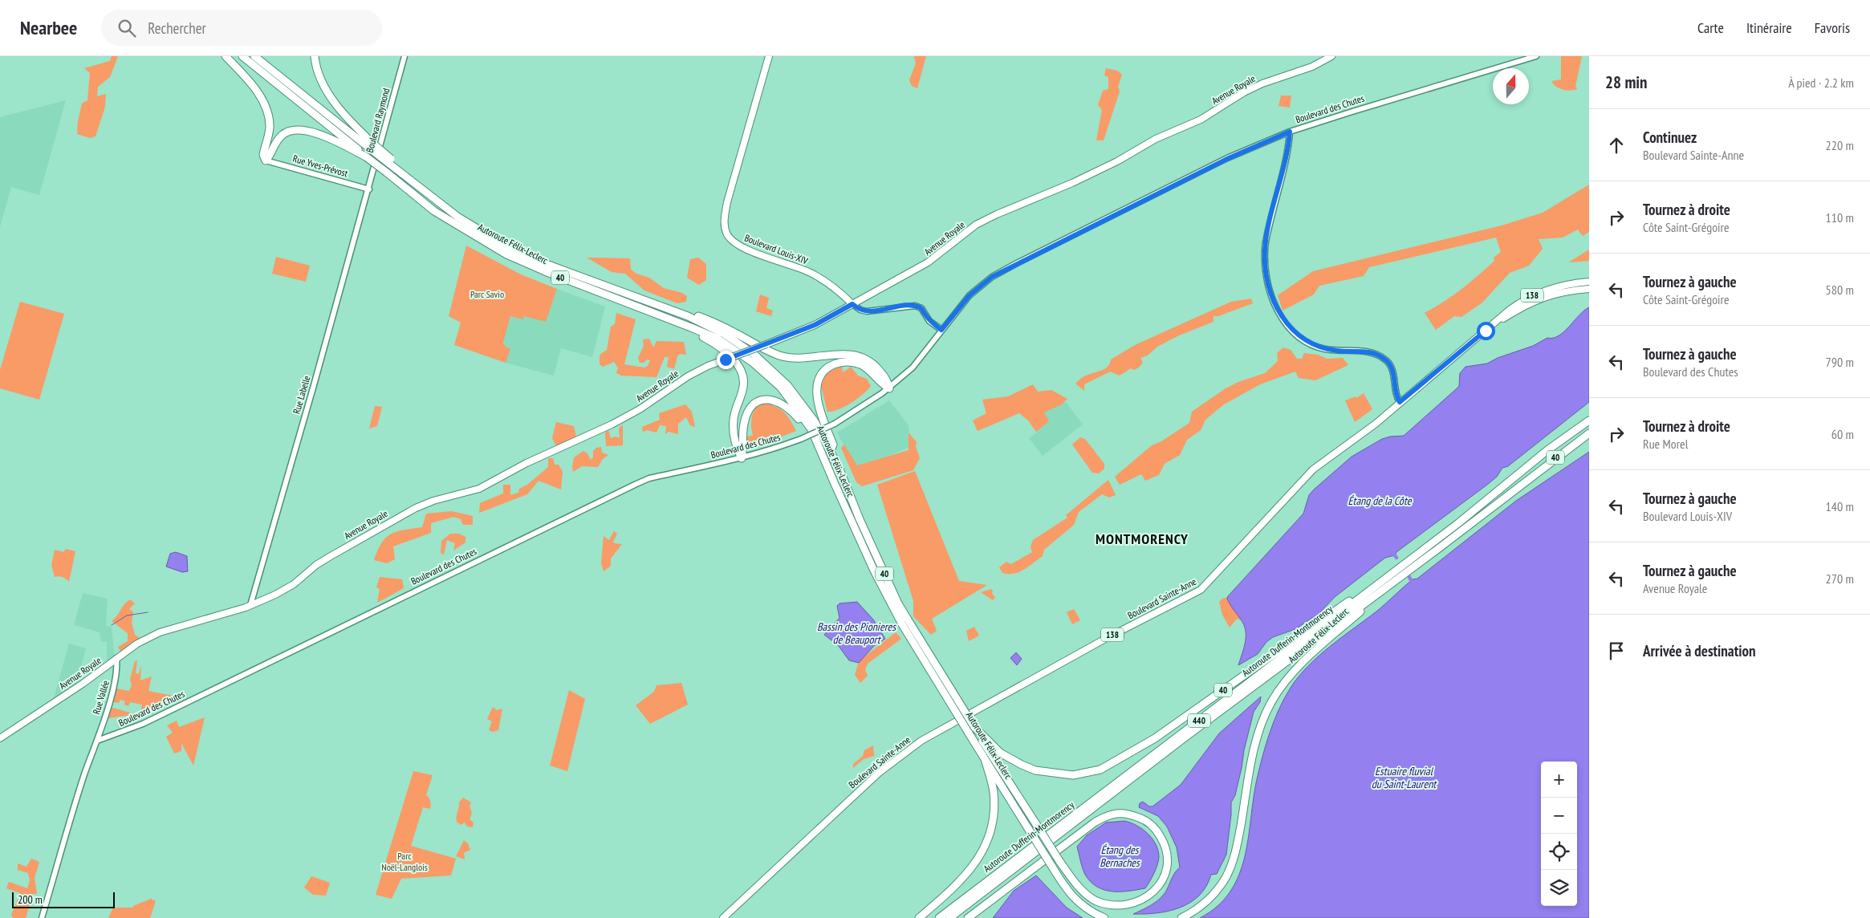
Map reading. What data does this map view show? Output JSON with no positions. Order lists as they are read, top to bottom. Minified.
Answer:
{"streets":{"highway":["Autoroute Félix-Leclerc","40","Autoroute Dufferin-Montmorency","440"],"main road":["Avenue Royale","Boulevard Louis-XIV","138","Boulevard Sainte-Anne"],"street":["Boulevard des Chutes","Boulevard Raymond","Rue Yves-Prévost","Rue Labelle","Rue Vallée"]},"crossings":[["Avenue Royale","Boulevard Louis-XIV"],["Avenue Royale","Rue Labelle"],["Avenue Royale","Rue Vallée"],["Boulevard des Chutes","Boulevard Louis-XIV"],["Boulevard des Chutes","Rue Vallée"],["Boulevard Raymond","Rue Yves-Prévost"],["Boulevard Raymond","Rue Labelle"],["Rue Yves-Prévost","Rue Labelle"],["Autoroute Félix-Leclerc","40"],["Autoroute Félix-Leclerc","Autoroute Dufferin-Montmorency"],["40","Autoroute Dufferin-Montmorency"]],"districts":["MONTMORENCY"],"water":["Étang de la Côte","Bassin des Pionieres de Beauport","Estuaire fluvial du Saint-Laurent","Étang des Bernaches"],"parks":["Parc Savio","Parc Noël-Langlois"],"scale_bar":"200 m","north":"top","page":{"header":"Nearbee","search":"Rechercher","nav":["Carte","Itinéraire","Favoris"],"heading":["28 min","À pied · 2.2 km"],"list":[["Continuez","Boulevard Sainte-Anne","220 m"],["Tournez à droite","Côte Saint-Grégoire","110 m"],["Tournez à gauche","Côte Saint-Grégoire","580 m"],["Tournez à gauche","Boulevard des Chutes","790 m"],["Tournez à droite","Rue Morel","60 m"],["Tournez à gauche","Boulevard Louis-XIV","140 m"],["Tournez à gauche","Avenue Royale","270 m"],"Arrivée à destination"],"map_buttons":["+","−"],"scale":"200 m"}}
